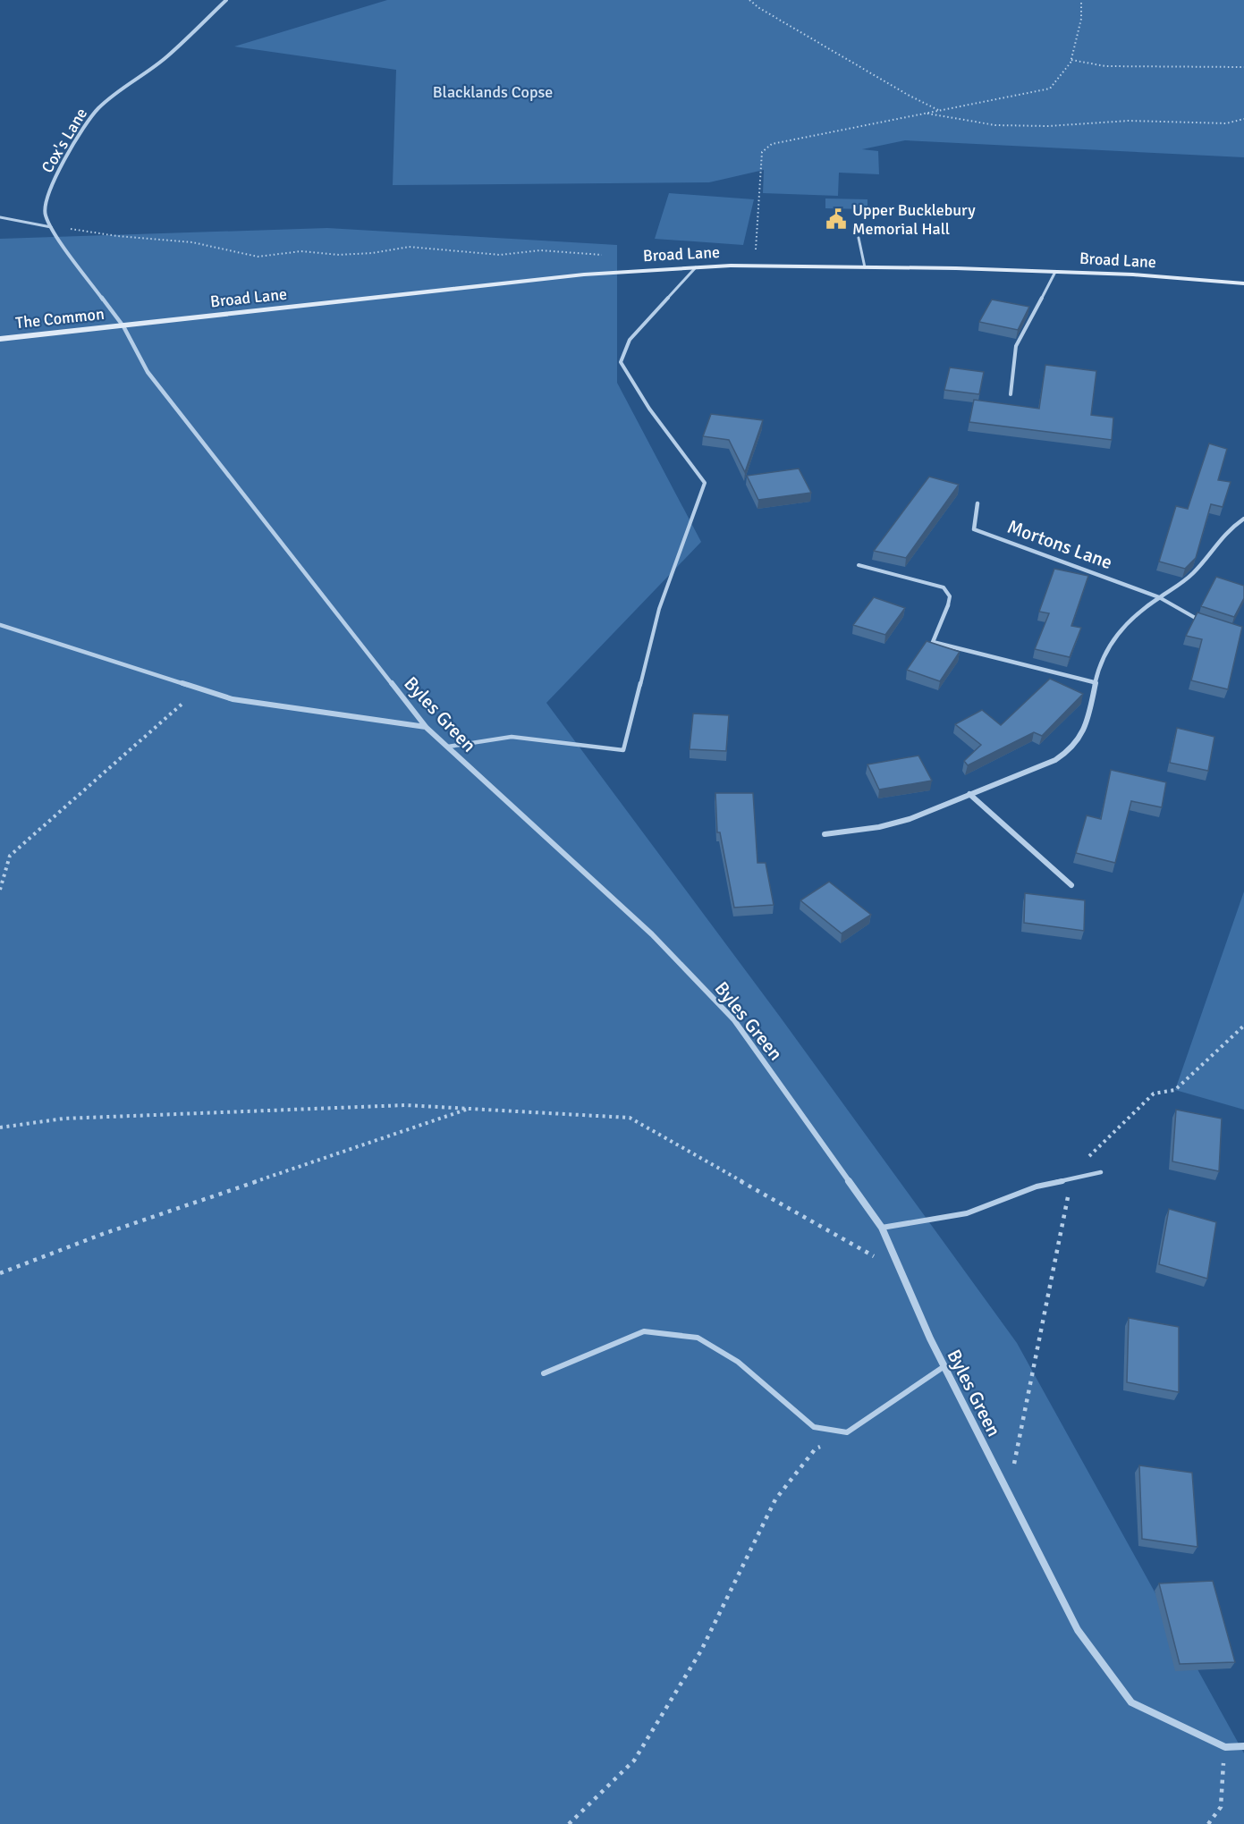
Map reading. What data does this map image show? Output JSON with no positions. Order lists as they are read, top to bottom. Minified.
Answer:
{"streets":{"street":["Cox's Lane","Broad Lane","The Common","Mortons Lane","Byles Green"]},"crossings":[["Cox's Lane","Broad Lane"],["Cox's Lane","The Common"],["Cox's Lane","Byles Green"],["Broad Lane","The Common"],["Broad Lane","Byles Green"],["The Common","Byles Green"]],"parks":["Blacklands Copse"],"places":{"public building":["Upper Bucklebury Memorial Hall"]}}
